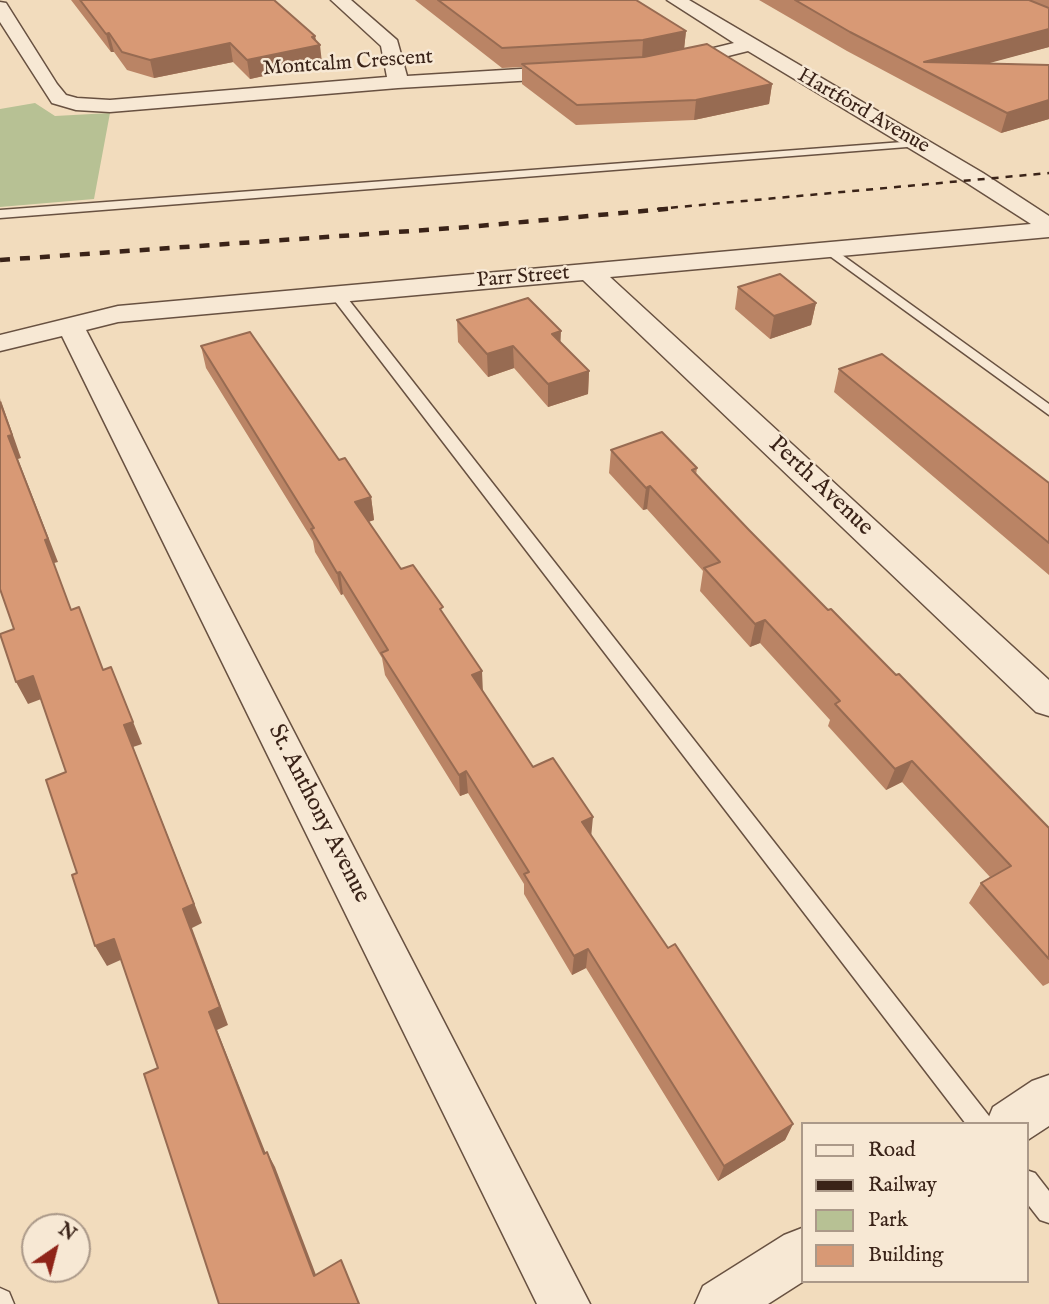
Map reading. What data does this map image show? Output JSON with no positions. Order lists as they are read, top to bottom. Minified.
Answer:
{"streets":{"street":["Montcalm Crescent","Hartford Avenue","Parr Street","Perth Avenue","St. Anthony Avenue"]},"crossings":[["Hartford Avenue","Parr Street"],["Parr Street","Perth Avenue"],["Parr Street","St. Anthony Avenue"]],"legend":["Road","Railway","Park","Building"],"north":"top right"}
